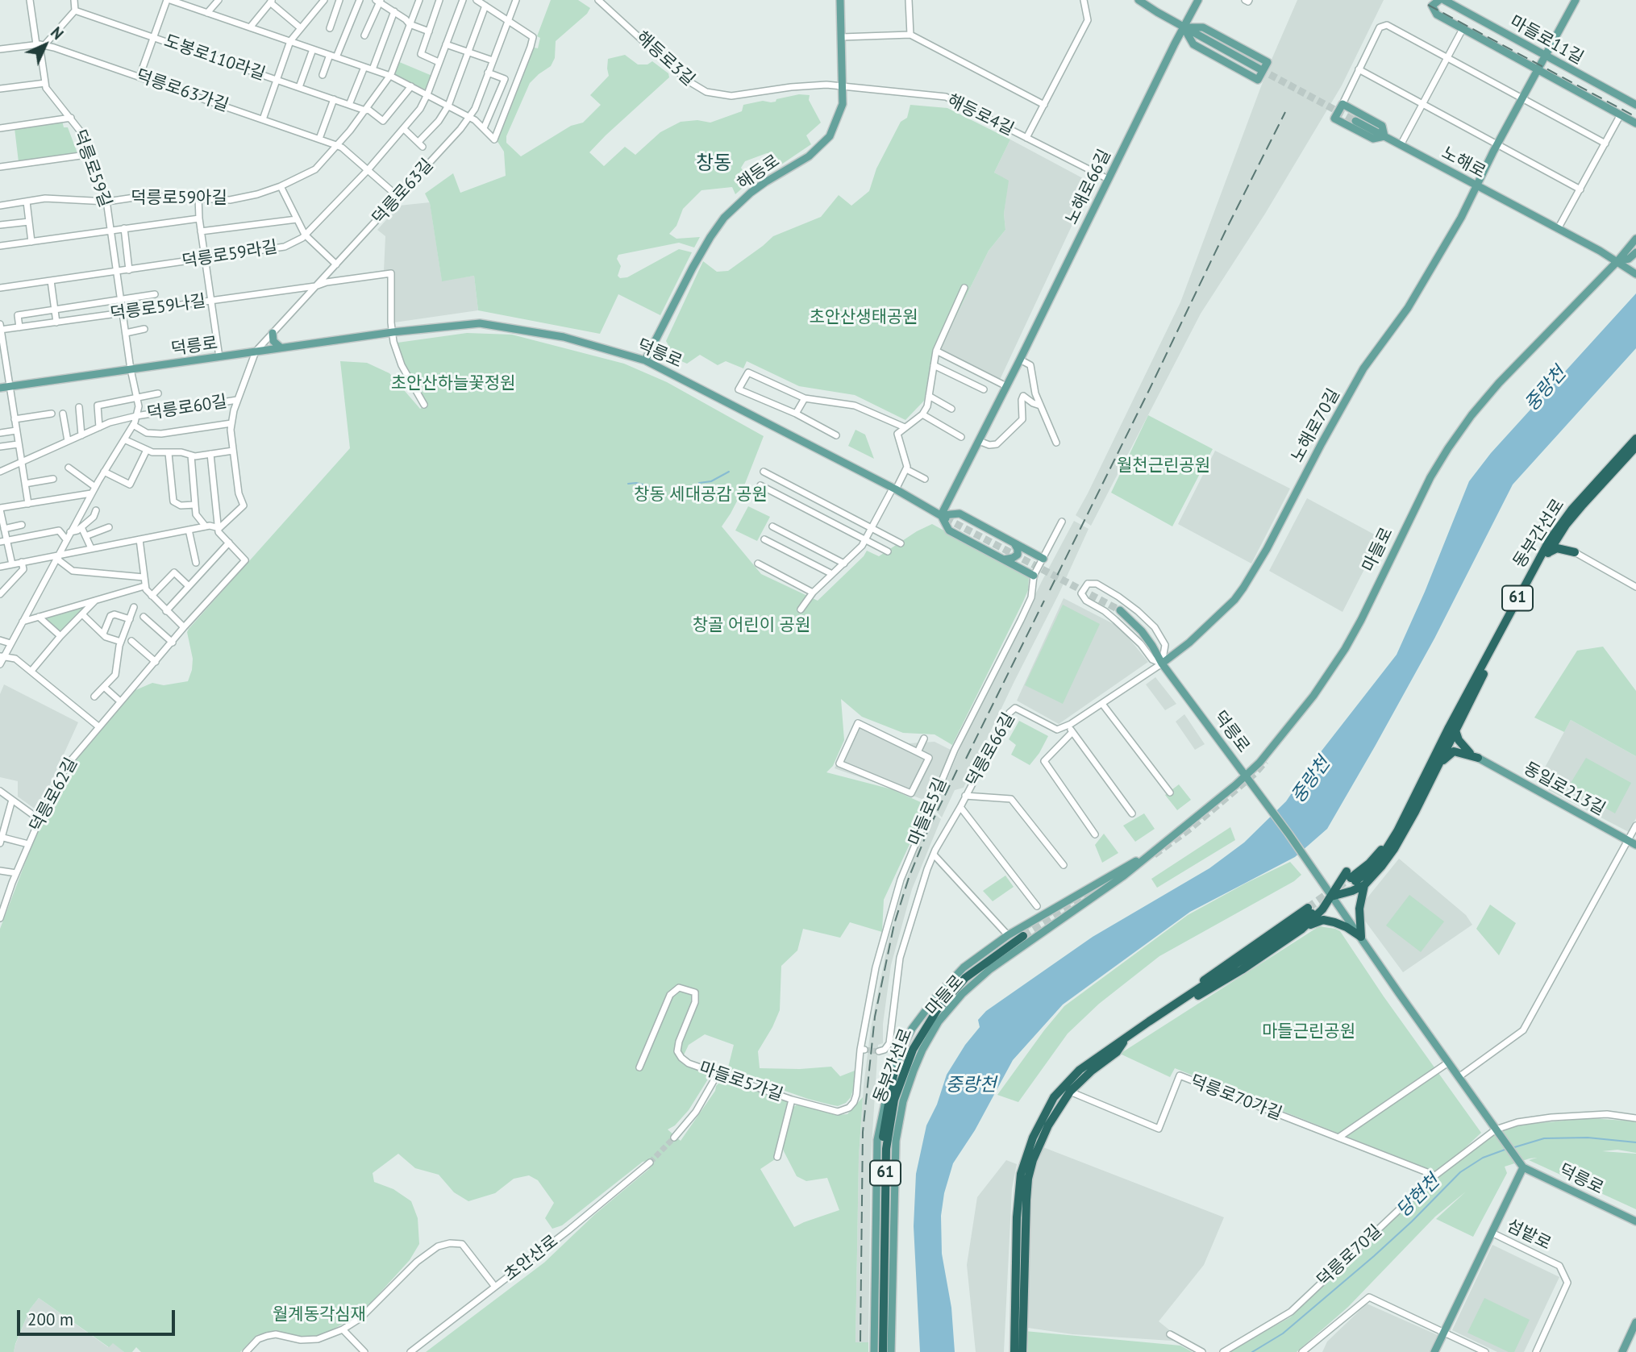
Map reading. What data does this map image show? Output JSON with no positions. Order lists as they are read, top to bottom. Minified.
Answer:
{"streets":{"highway":["동부간선로","61"],"main road":["마들로11길","노해로","해등로","노해로66길","덕릉로","노해로70길","마들로","동일로213길","섬밭로"],"street":["도봉로110라길","해등로3길","덕릉로63가길","해등로4길","덕릉로59길","덕릉로63길","덕릉로59아길","덕릉로59라길","덕릉로59나길","덕릉로60길","덕릉로66길","덕릉로62길","마들로5길","마들로5가길","덕릉로70가길","덕릉로70길","초안산로"]},"crossings":[["마들로11길","노해로70길"],["도봉로110라길","덕릉로63가길"],["도봉로110라길","덕릉로59아길"],["해등로3길","해등로4길"],["해등로3길","해등로"],["덕릉로63가길","덕릉로59길"],["덕릉로63가길","덕릉로63길"],["덕릉로63가길","덕릉로59아길"],["덕릉로63가길","덕릉로59라길"],["해등로4길","해등로"],["해등로4길","노해로66길"],["노해로","노해로70길"],["노해로","마들로"],["덕릉로59길","덕릉로59아길"],["덕릉로59길","덕릉로59라길"],["덕릉로59길","덕릉로59나길"],["덕릉로59길","덕릉로"],["덕릉로59길","덕릉로60길"],["해등로","덕릉로"],["노해로66길","덕릉로"],["덕릉로63길","덕릉로59라길"],["덕릉로63길","덕릉로59나길"],["덕릉로63길","덕릉로"],["덕릉로","덕릉로60길"],["덕릉로","노해로70길"],["덕릉로","마들로"],["덕릉로","섬밭로"],["덕릉로","덕릉로70길"],["마들로5길","마들로5가길"],["덕릉로70가길","덕릉로70길"]],"districts":["창동"],"water":["중랑천","당현천"],"parks":["초안산생태공원","초안산하늘꽃정원","월천근린공원","창동 세대공감 공원","창골 어린이 공원","마들근린공원","월계동각심재"],"scale_bar":"200 m","north":"top right"}
